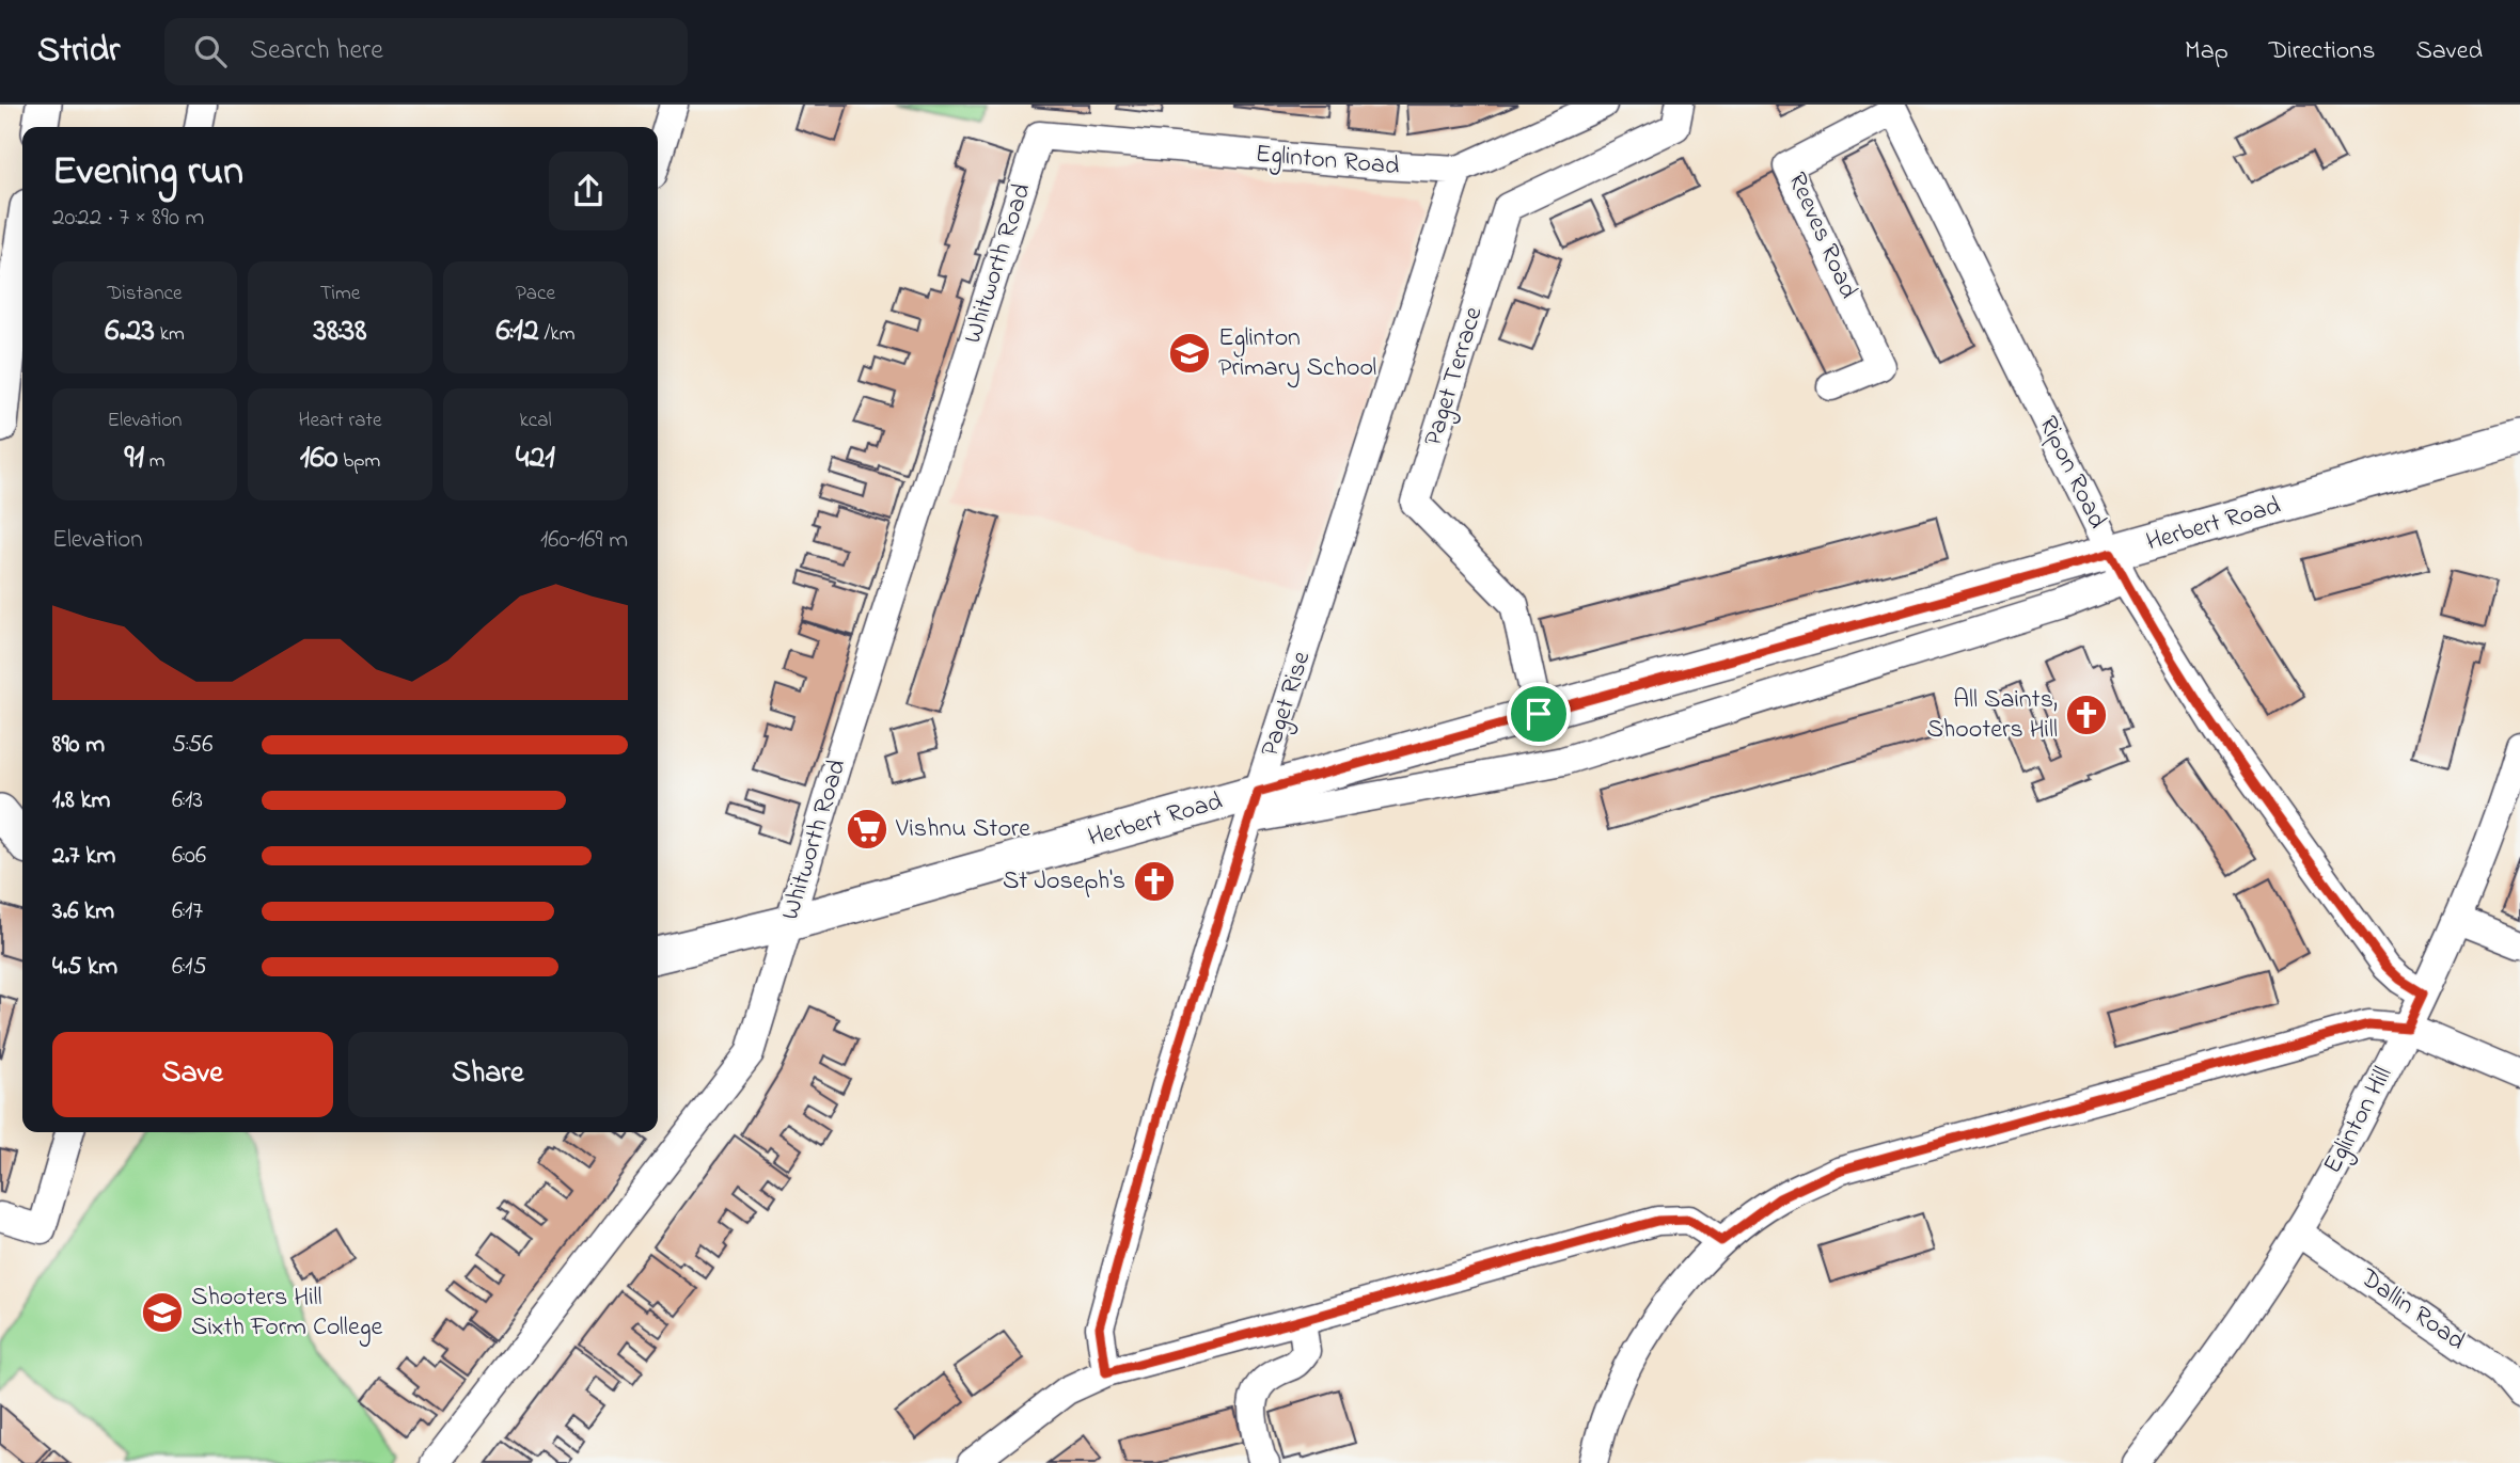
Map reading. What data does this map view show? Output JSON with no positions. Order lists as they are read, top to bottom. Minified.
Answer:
{"streets":{"street":["Eglinton Road","Reeves Road","Whitworth Road","Paget Terrace","Ripon Road","Herbert Road","Paget Rise","Eglinton Hill","Dallin Road"]},"crossings":[["Eglinton Road","Whitworth Road"],["Eglinton Road","Paget Rise"],["Reeves Road","Ripon Road"],["Whitworth Road","Herbert Road"],["Paget Terrace","Herbert Road"],["Ripon Road","Herbert Road"],["Ripon Road","Eglinton Hill"],["Herbert Road","Paget Rise"],["Eglinton Hill","Dallin Road"]],"places":{"school or university":["Eglinton Primary School","Shooters Hill Sixth Form College"],"church":["All Saints, Shooters Hill","St Joseph's"],"supermarket":["Vishnu Store"]},"page":{"header":"Stridr","search":"Search here","nav":["Map","Directions","Saved"],"heading":["Evening run","20:22 · 7 × 890 m"],"stats":[["Distance","6.23 km"],["Time","38:38"],["Pace","6:12 /km"],["Elevation","91 m"],["Heart rate","160 bpm"],["kcal","421"]],"chart":["Elevation","160–169 m"],"list":[{"name":"890 m","note":"5:56"},{"name":"1.8 km","note":"6:13"},{"name":"2.7 km","note":"6:06"},{"name":"3.6 km","note":"6:17"},{"name":"4.5 km","note":"6:15"}],"buttons":["Save","Share"]}}
